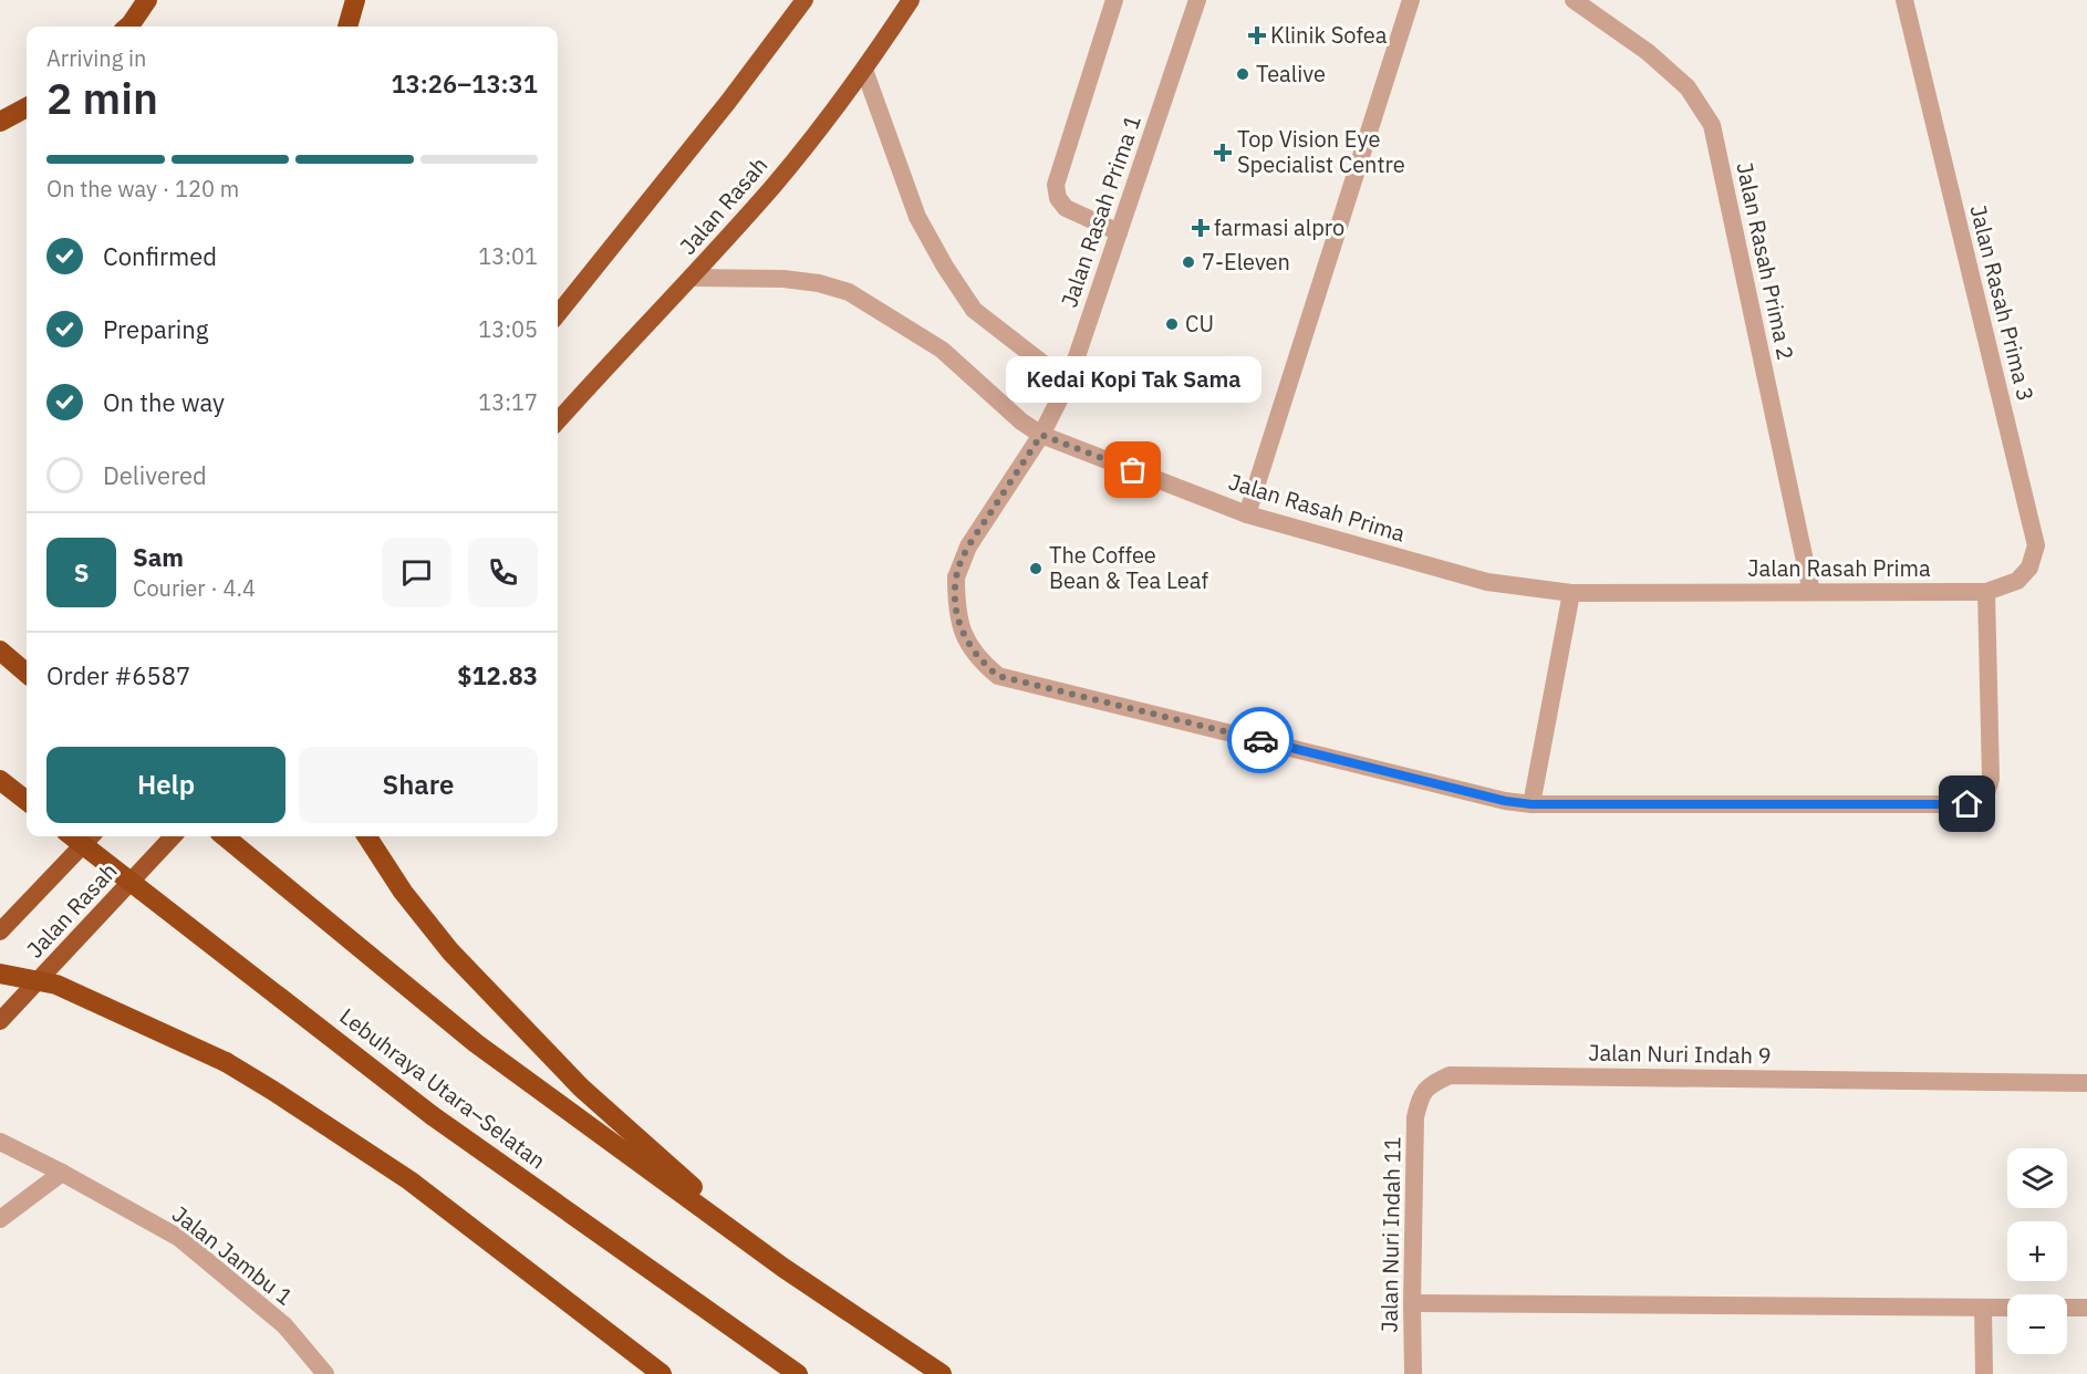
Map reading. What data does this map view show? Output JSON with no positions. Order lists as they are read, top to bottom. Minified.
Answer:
{"streets":{"highway":["Jalan Rasah","Lebuhraya Utara–Selatan"],"street":["Jalan Rasah Prima 1","Jalan Rasah Prima 2","Jalan Rasah Prima 3","Jalan Rasah Prima","Jalan Nuri Indah 9","Jalan Nuri Indah 11","Jalan Jambu 1"]},"crossings":[["Jalan Rasah","Jalan Rasah Prima"],["Jalan Rasah Prima 1","Jalan Rasah Prima"],["Jalan Rasah Prima 2","Jalan Rasah Prima"],["Jalan Rasah Prima 3","Jalan Rasah Prima"],["Jalan Nuri Indah 9","Jalan Nuri Indah 11"]],"places":{"health":["Klinik Sofea","Top Vision Eye Specialist Centre","farmasi alpro"],"other":["Tealive","7-Eleven","CU","Kedai Kopi Tak Sama","The Coffee Bean & Tea Leaf"]},"page":{"heading":["2 min","Arriving in","13:26–13:31"],"panel":["Sam","Courier · 4.4","Order #6587","$12.83"],"bar":"On the way · 120 m","list":[["Confirmed","13:01"],["Preparing","13:05"],["On the way","13:17"],"Delivered"],"bubble":"Kedai Kopi Tak Sama","round":"S","buttons":["Help","Share"],"map_buttons":["+","−"]}}
